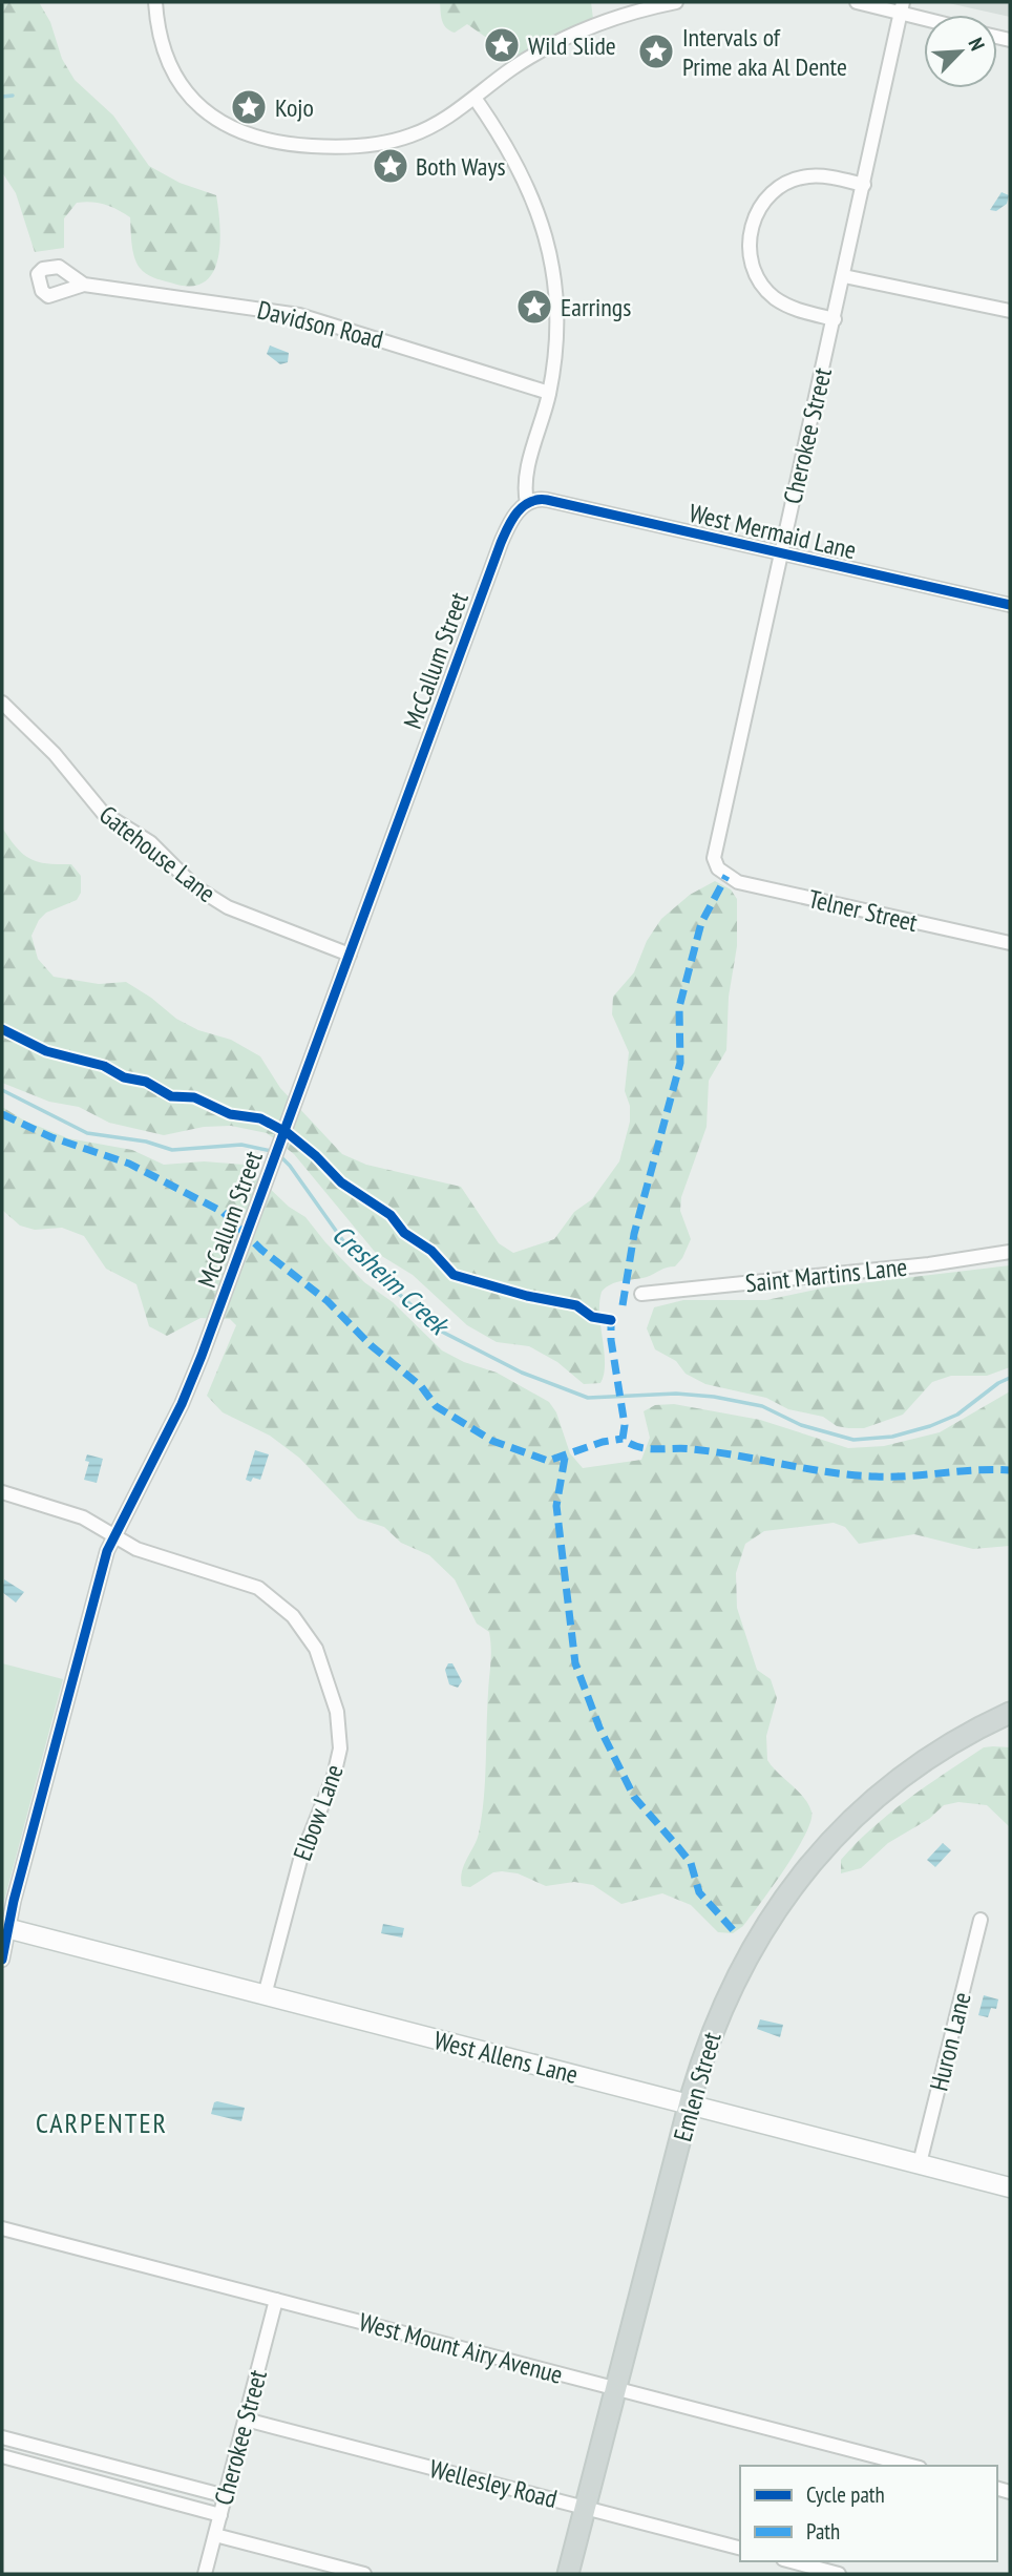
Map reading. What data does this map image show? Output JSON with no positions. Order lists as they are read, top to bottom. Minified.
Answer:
{"streets":{"main road":["Emlen Street"],"street":["Davidson Road","Cherokee Street","West Mermaid Lane","McCallum Street","Gatehouse Lane","Telner Street","Saint Martins Lane","Elbow Lane","Huron Lane","West Allens Lane","West Mount Airy Avenue","Wellesley Road"]},"crossings":[["Cherokee Street","West Mermaid Lane"],["Cherokee Street","Telner Street"],["Cherokee Street","West Mount Airy Avenue"],["Cherokee Street","Wellesley Road"],["West Mermaid Lane","McCallum Street"],["McCallum Street","Gatehouse Lane"],["McCallum Street","Elbow Lane"],["McCallum Street","West Allens Lane"],["Elbow Lane","West Allens Lane"],["Huron Lane","West Allens Lane"],["West Allens Lane","Emlen Street"],["Emlen Street","West Mount Airy Avenue"],["Emlen Street","Wellesley Road"]],"districts":["CARPENTER"],"water":["Cresheim Creek"],"places":{"place":["Wild Slide","Intervals of Prime aka Al Dente","Kojo","Both Ways","Earrings"]},"legend":["Cycle path","Path"],"north":"top right"}
